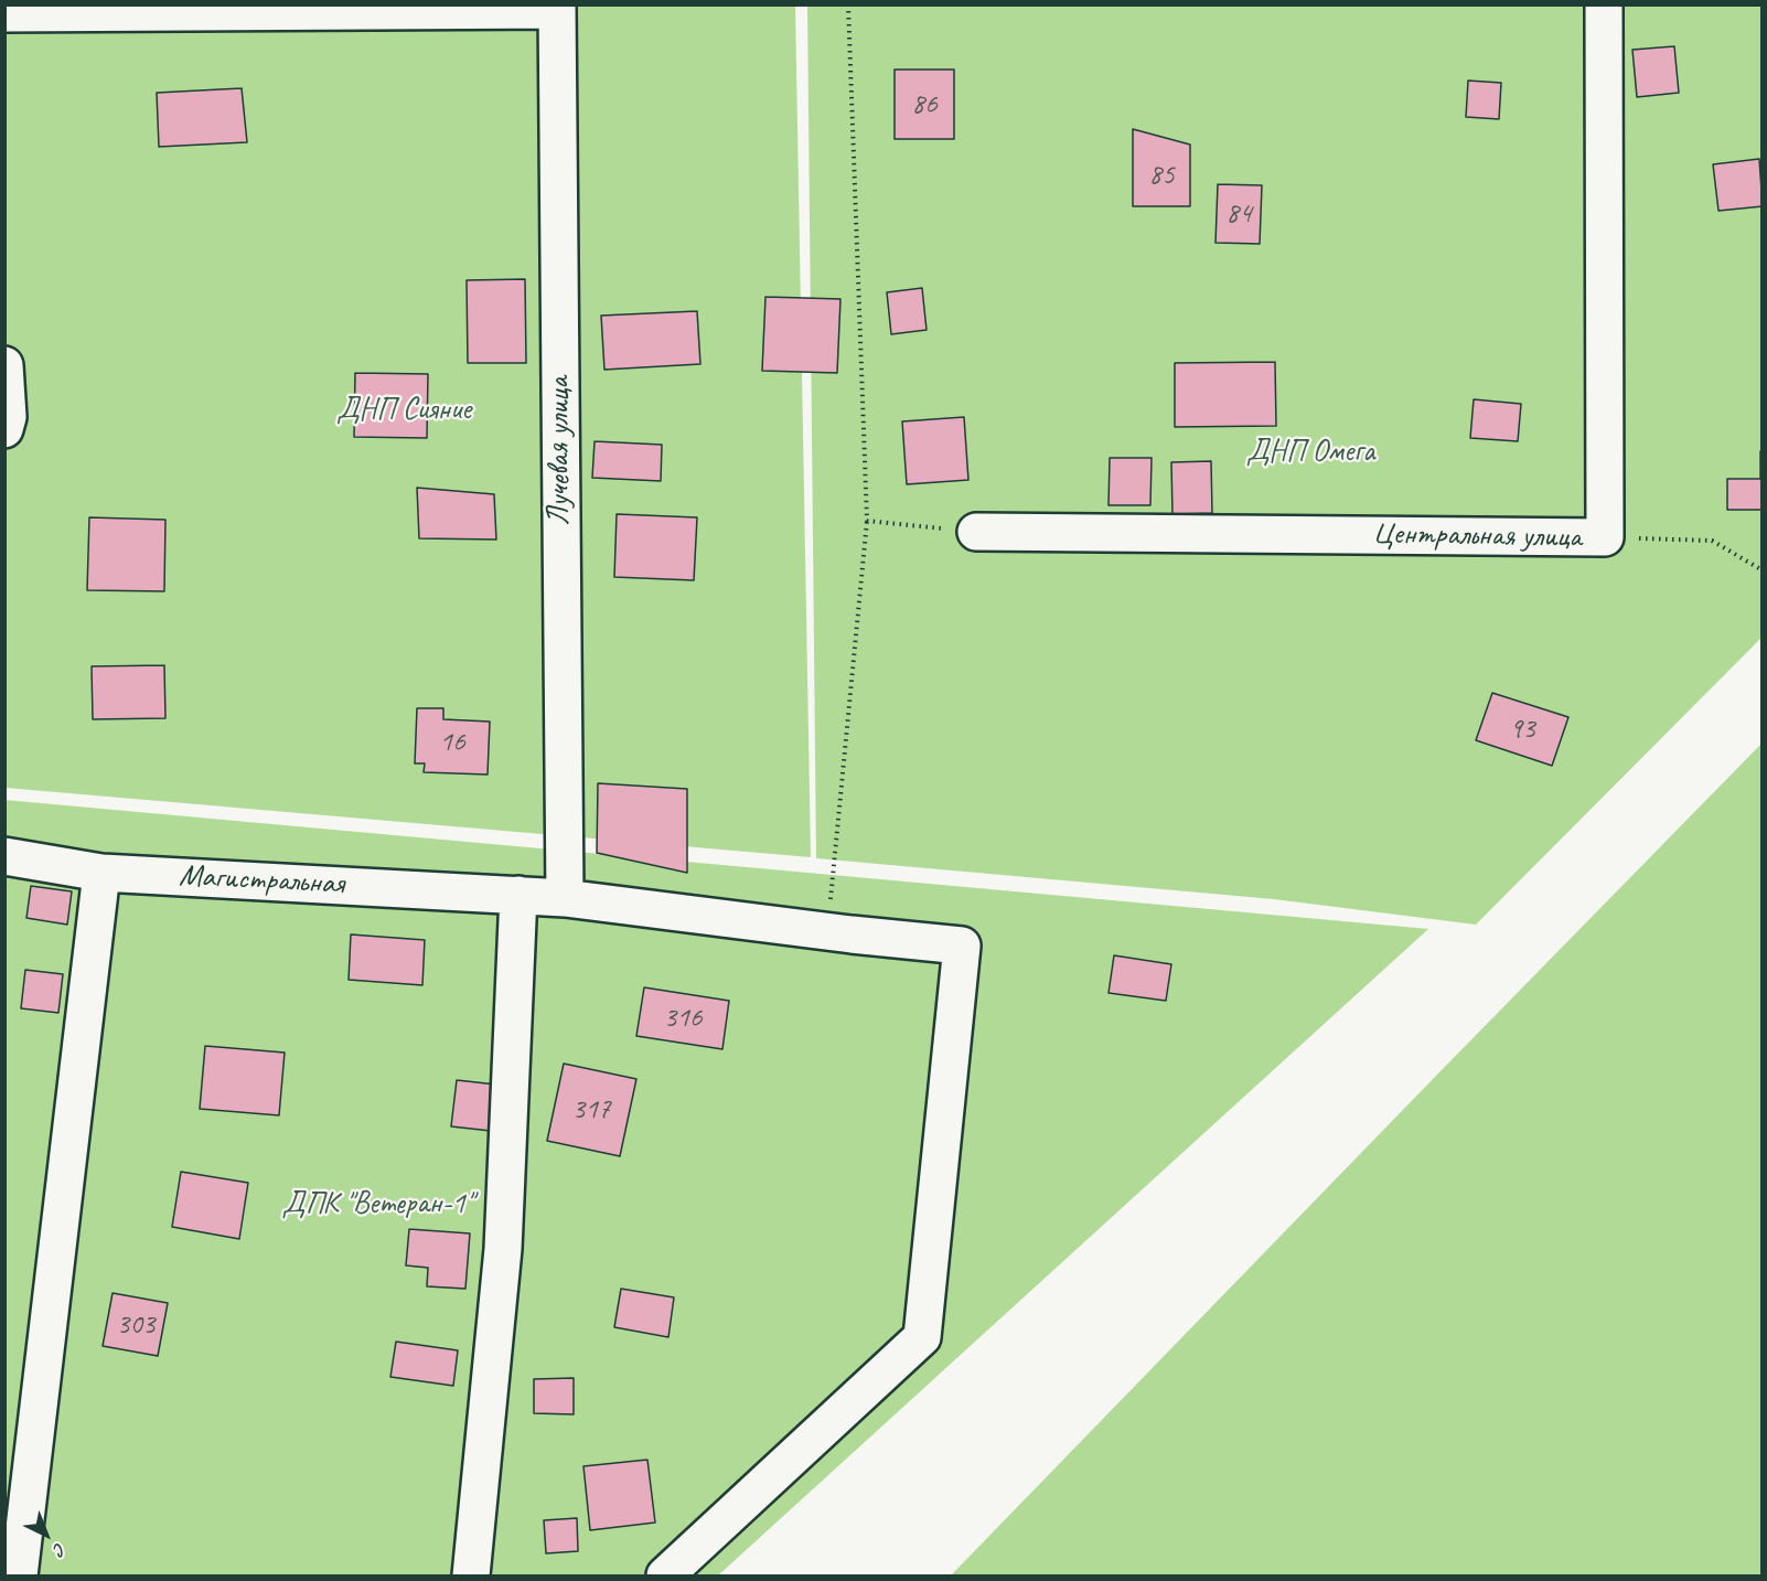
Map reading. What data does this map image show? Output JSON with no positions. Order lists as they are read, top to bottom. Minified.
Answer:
{"streets":{"street":["Лучевая улица","Центральная улица","Магистральная"]},"crossings":[["Лучевая улица","Магистральная"]],"parks":["ДНП Сияние","ДНП Омега","ДПК \"Ветеран-1\""],"house_numbers":["86","85","84","93","16","316","317","303"],"north":"bottom right"}
